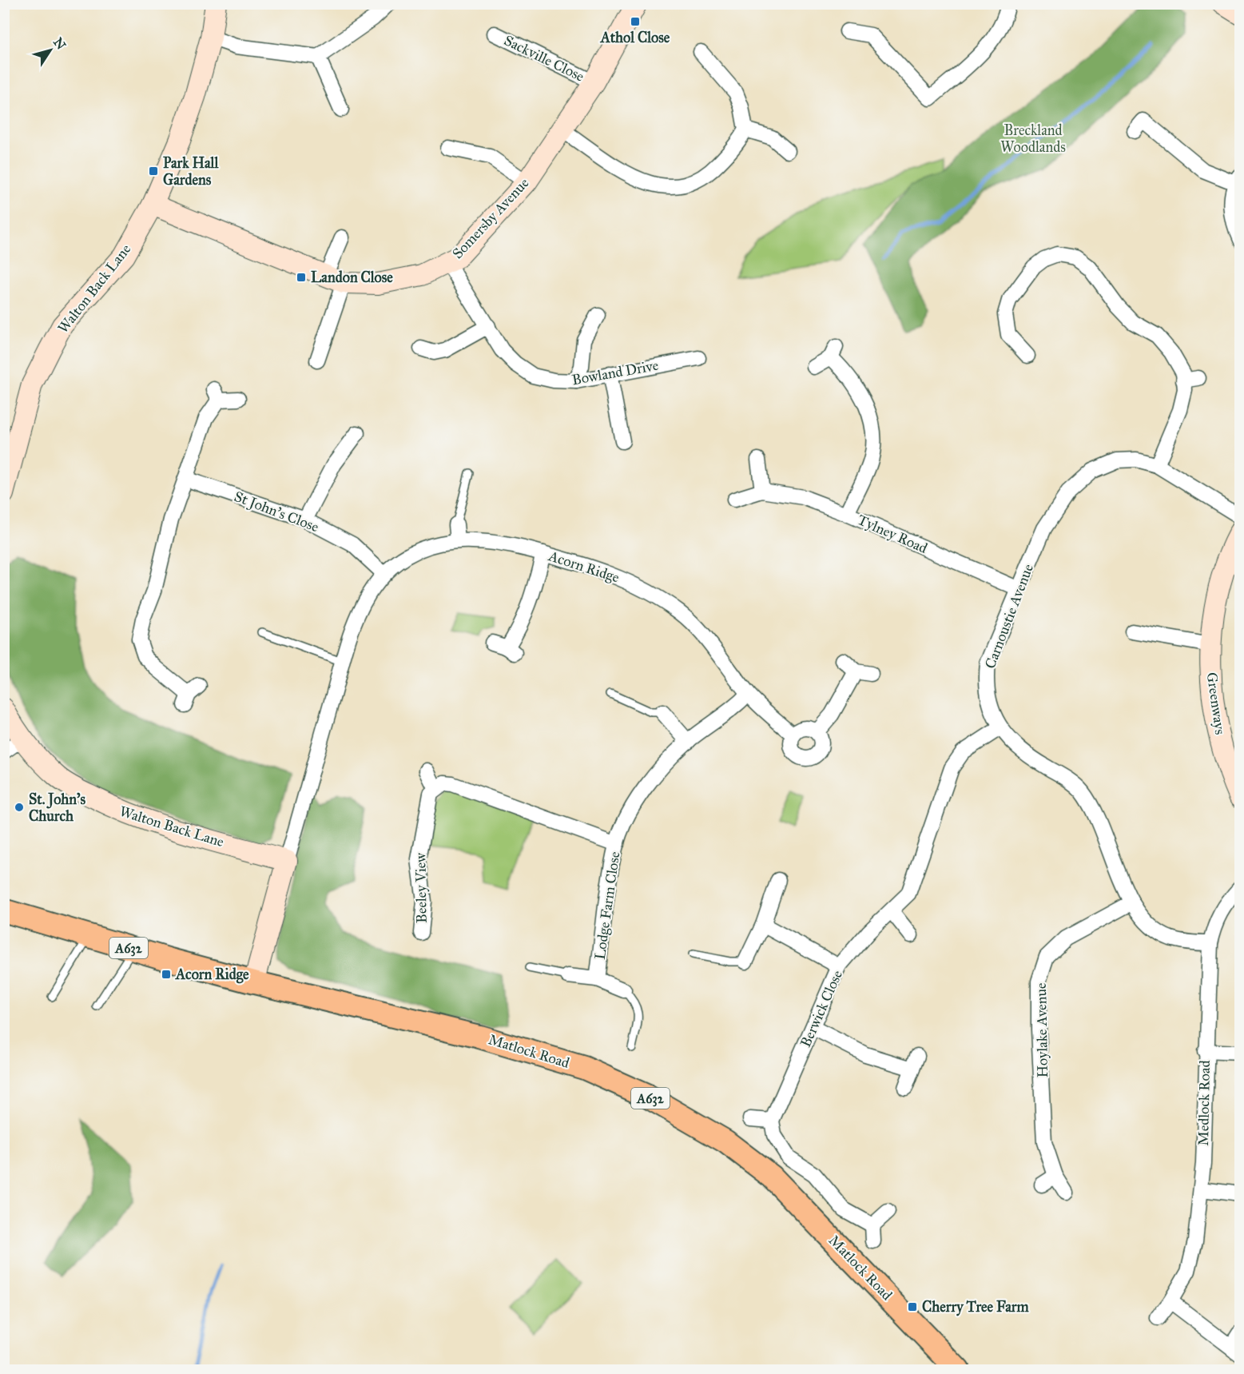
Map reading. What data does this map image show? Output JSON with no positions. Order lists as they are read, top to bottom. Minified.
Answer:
{"streets":{"main road":["A632","Matlock Road"],"street":["Sackville Close","Somersby Avenue","Walton Back Lane","Bowland Drive","St John's Close","Tylney Road","Acorn Ridge","Carnoustie Avenue","Greenways","Beeley View","Lodge Farm Close","Berwick Close","Hoylake Avenue","Medlock Road"]},"crossings":[["Sackville Close","Somersby Avenue"],["Somersby Avenue","Walton Back Lane"],["Somersby Avenue","Bowland Drive"],["Walton Back Lane","Acorn Ridge"],["St John's Close","Acorn Ridge"],["Tylney Road","Carnoustie Avenue"],["Acorn Ridge","Lodge Farm Close"],["Acorn Ridge","Matlock Road"],["Carnoustie Avenue","Berwick Close"],["Carnoustie Avenue","Hoylake Avenue"],["Carnoustie Avenue","Medlock Road"]],"parks":["Breckland Woodlands"],"places":{"transit":["Athol Close","Park Hall Gardens","Landon Close","Acorn Ridge","Cherry Tree Farm"],"other":["St. John's Church"]},"north":"top right"}
